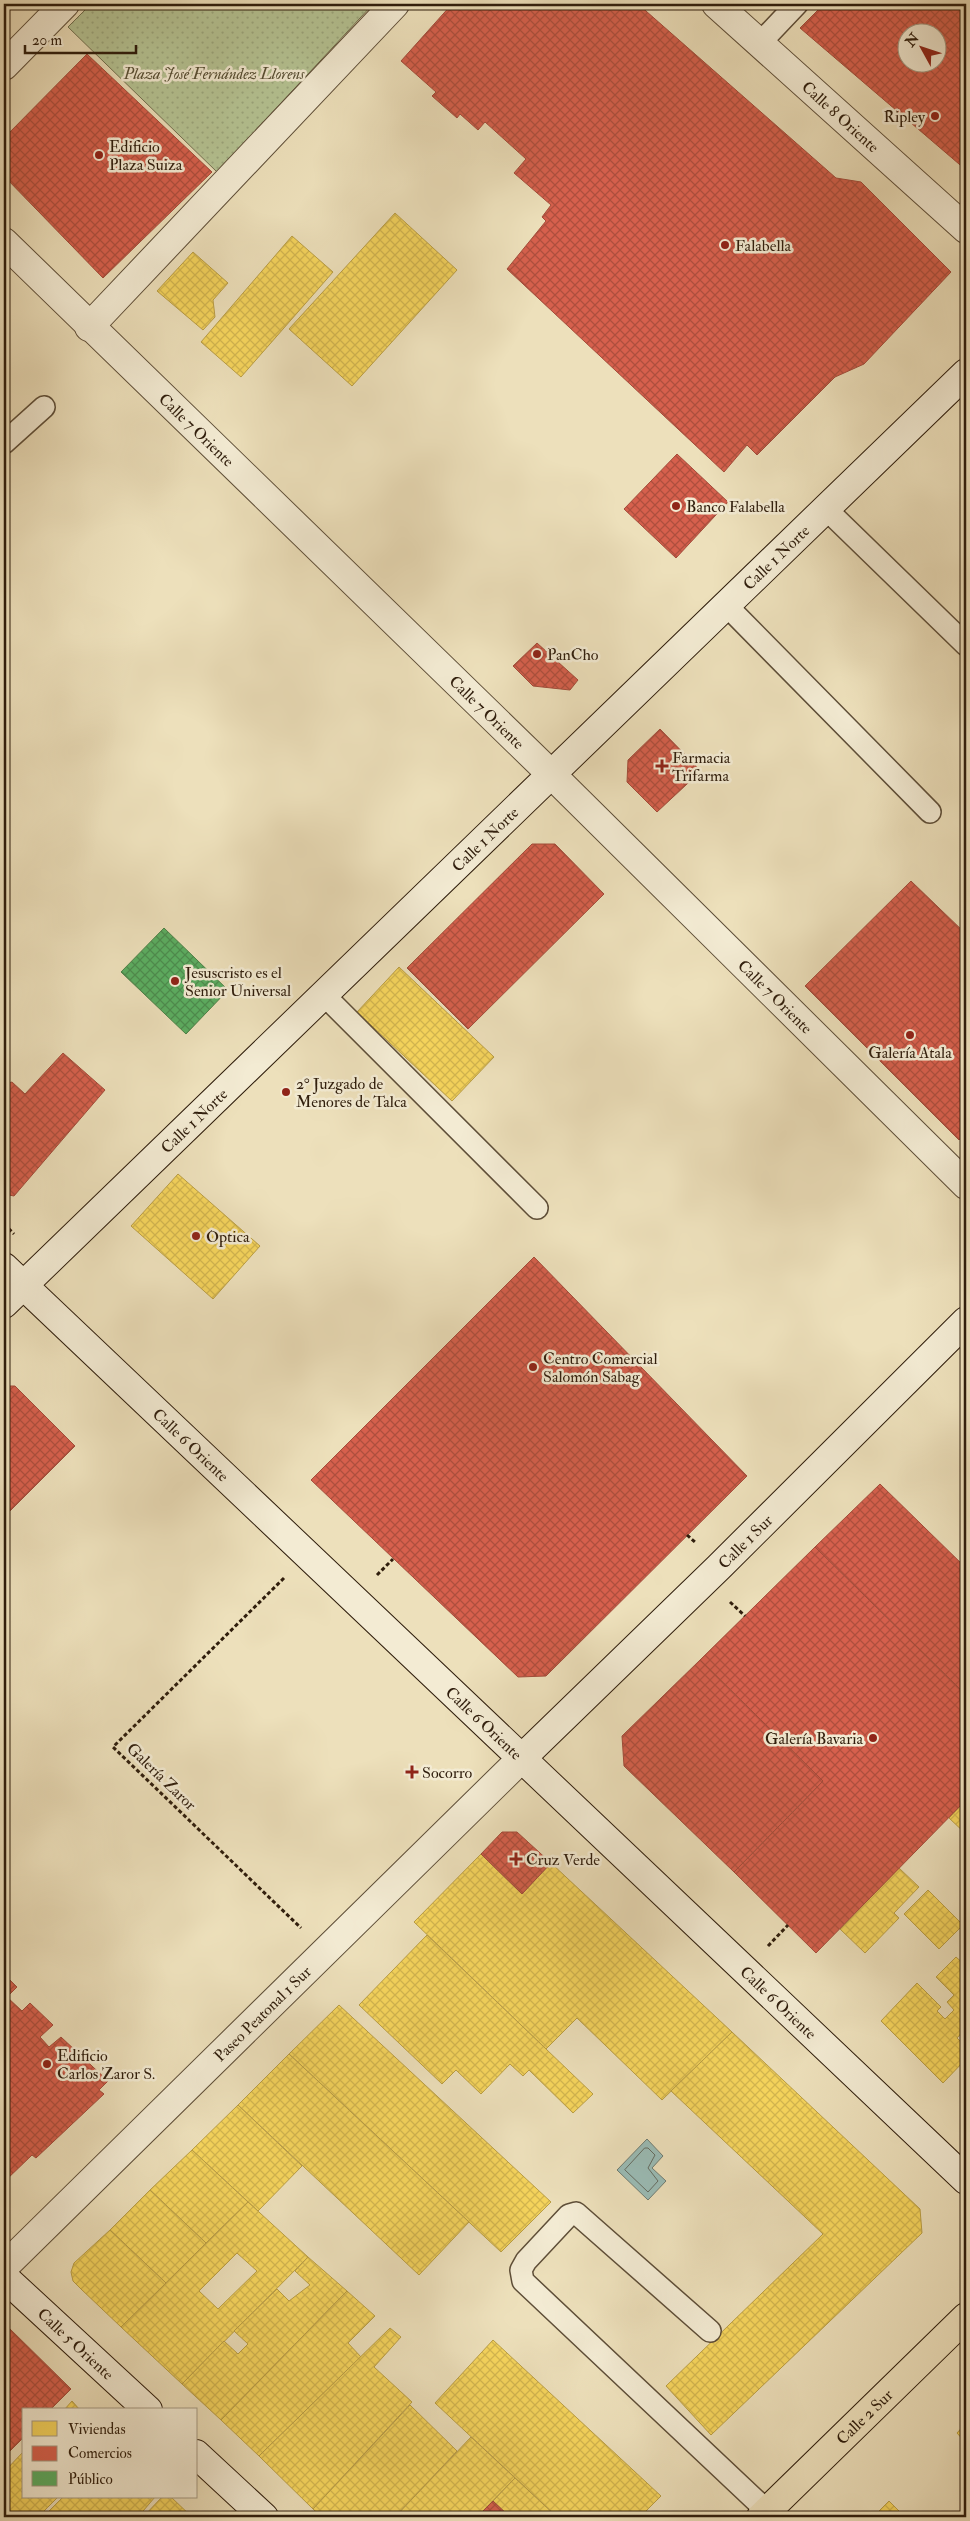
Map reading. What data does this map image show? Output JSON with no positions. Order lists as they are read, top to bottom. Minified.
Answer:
{"streets":{"main road":["Calle 8 Oriente","Calle 7 Oriente","Calle 1 Norte","Calle 6 Oriente","Calle 1 Sur","Paseo Peatonal 1 Sur","Calle 5 Oriente","Calle 2 Sur"],"path":["Galería Zaror"]},"crossings":[["Calle 7 Oriente","Calle 1 Norte"],["Calle 1 Norte","Calle 6 Oriente"],["Calle 6 Oriente","Calle 1 Sur"],["Calle 6 Oriente","Galería Zaror"],["Calle 6 Oriente","Paseo Peatonal 1 Sur"],["Calle 1 Sur","Paseo Peatonal 1 Sur"],["Galería Zaror","Paseo Peatonal 1 Sur"]],"parks":["Plaza José Fernández Llorens"],"places":{"other":["Ripley","Edificio Plaza Suiza","Falabella","Banco Falabella","PanCho","Jesuscristo es el Senior Universal","Galería Atala","2° Juzgado de Menores de Talca","Optica","Centro Comercial Salomón Sabag","Galería Bavaria","Edificio Carlos Zaror S."],"health":["Farmacia Trifarma","Socorro","Cruz Verde"]},"legend":["Viviendas","Comercios","Público"],"scale_bar":"20 m","north":"top left"}
